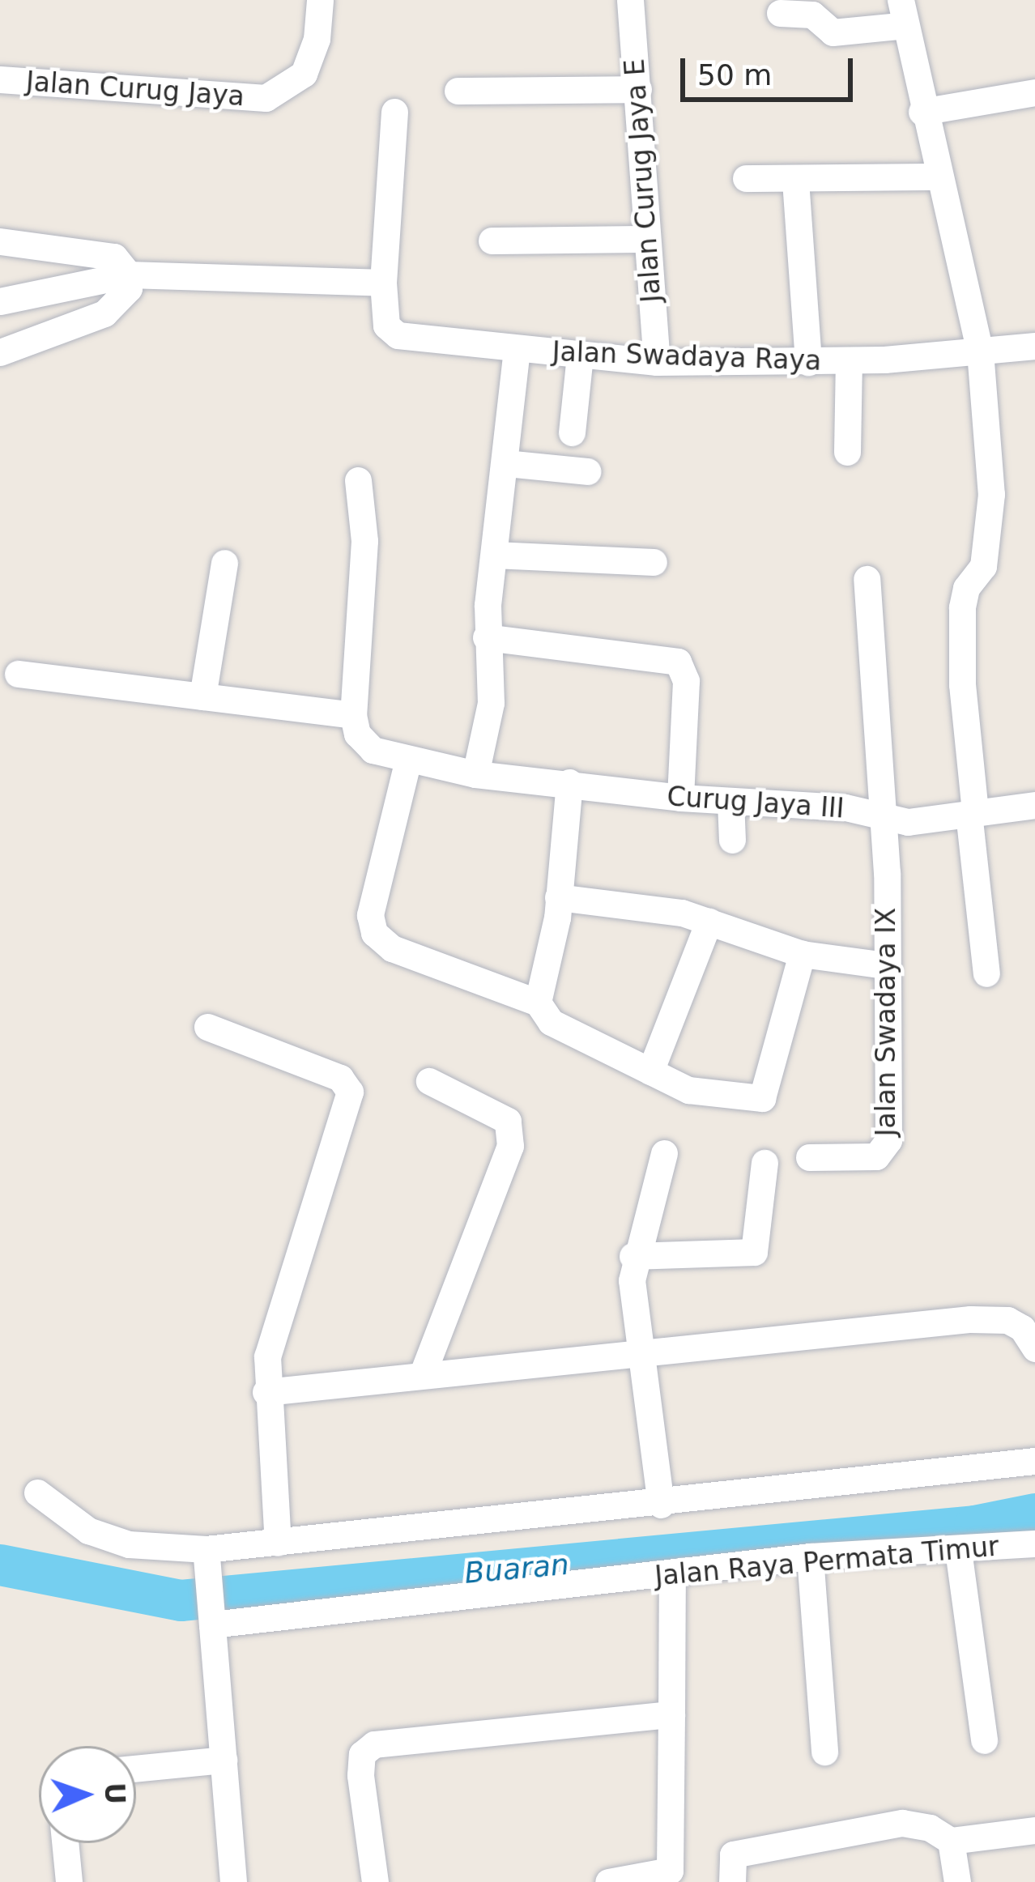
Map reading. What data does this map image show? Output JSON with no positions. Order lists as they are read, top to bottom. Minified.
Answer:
{"streets":{"street":["Jalan Curug Jaya","Jalan Curug Jaya E","Jalan Swadaya Raya","Curug Jaya III","Jalan Swadaya IX","Jalan Raya Permata Timur"]},"crossings":[["Jalan Curug Jaya E","Jalan Swadaya Raya"],["Curug Jaya III","Jalan Swadaya IX"]],"water":["Buaran"],"scale_bar":"50 m","north":"right"}
